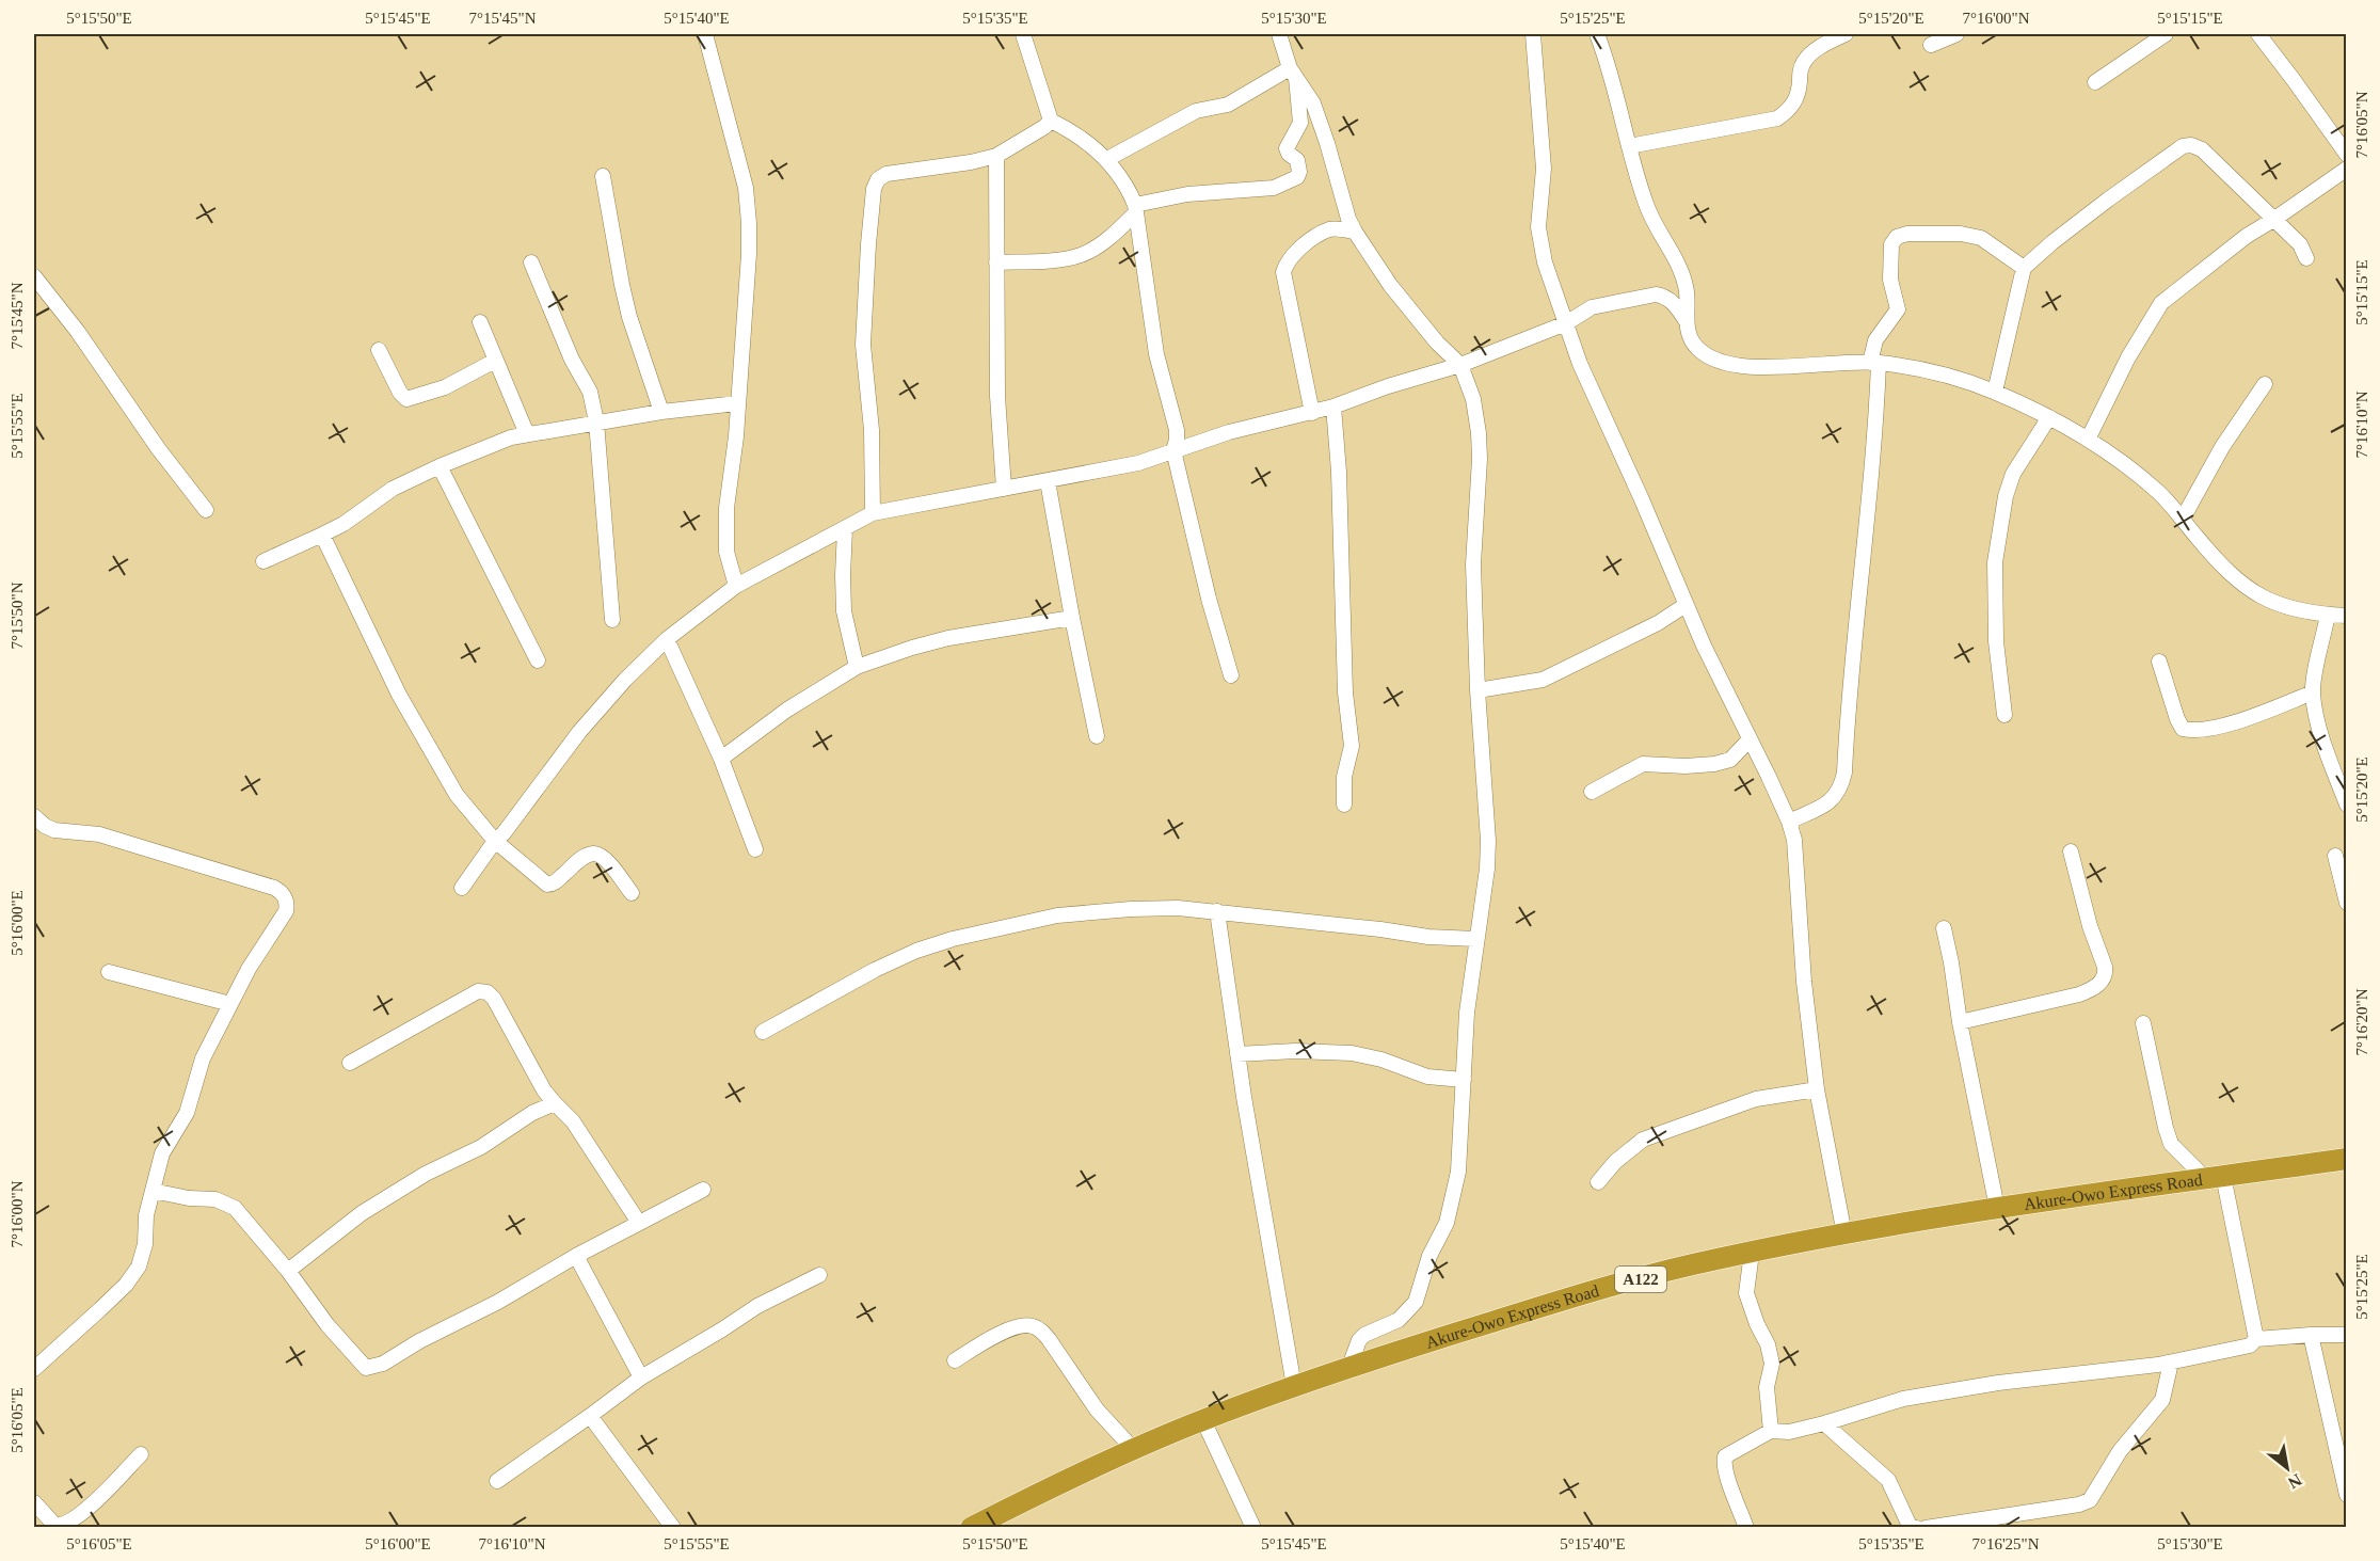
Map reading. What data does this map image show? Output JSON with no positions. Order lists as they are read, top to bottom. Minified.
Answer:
{"streets":{"highway":["Akure-Owo Express Road","A122"]},"north":"bottom right","coordinates":["5°15'50\"E","5°15'45\"E","7°15'45\"N","5°15'40\"E","5°15'35\"E","5°15'30\"E","5°15'25\"E","5°15'20\"E","7°16'00\"N","5°15'15\"E","7°16'05\"N","7°16'10\"N","5°15'55\"E","7°15'50\"N","5°16'00\"E","7°16'20\"N","5°16'05\"E","7°16'25\"N"]}
